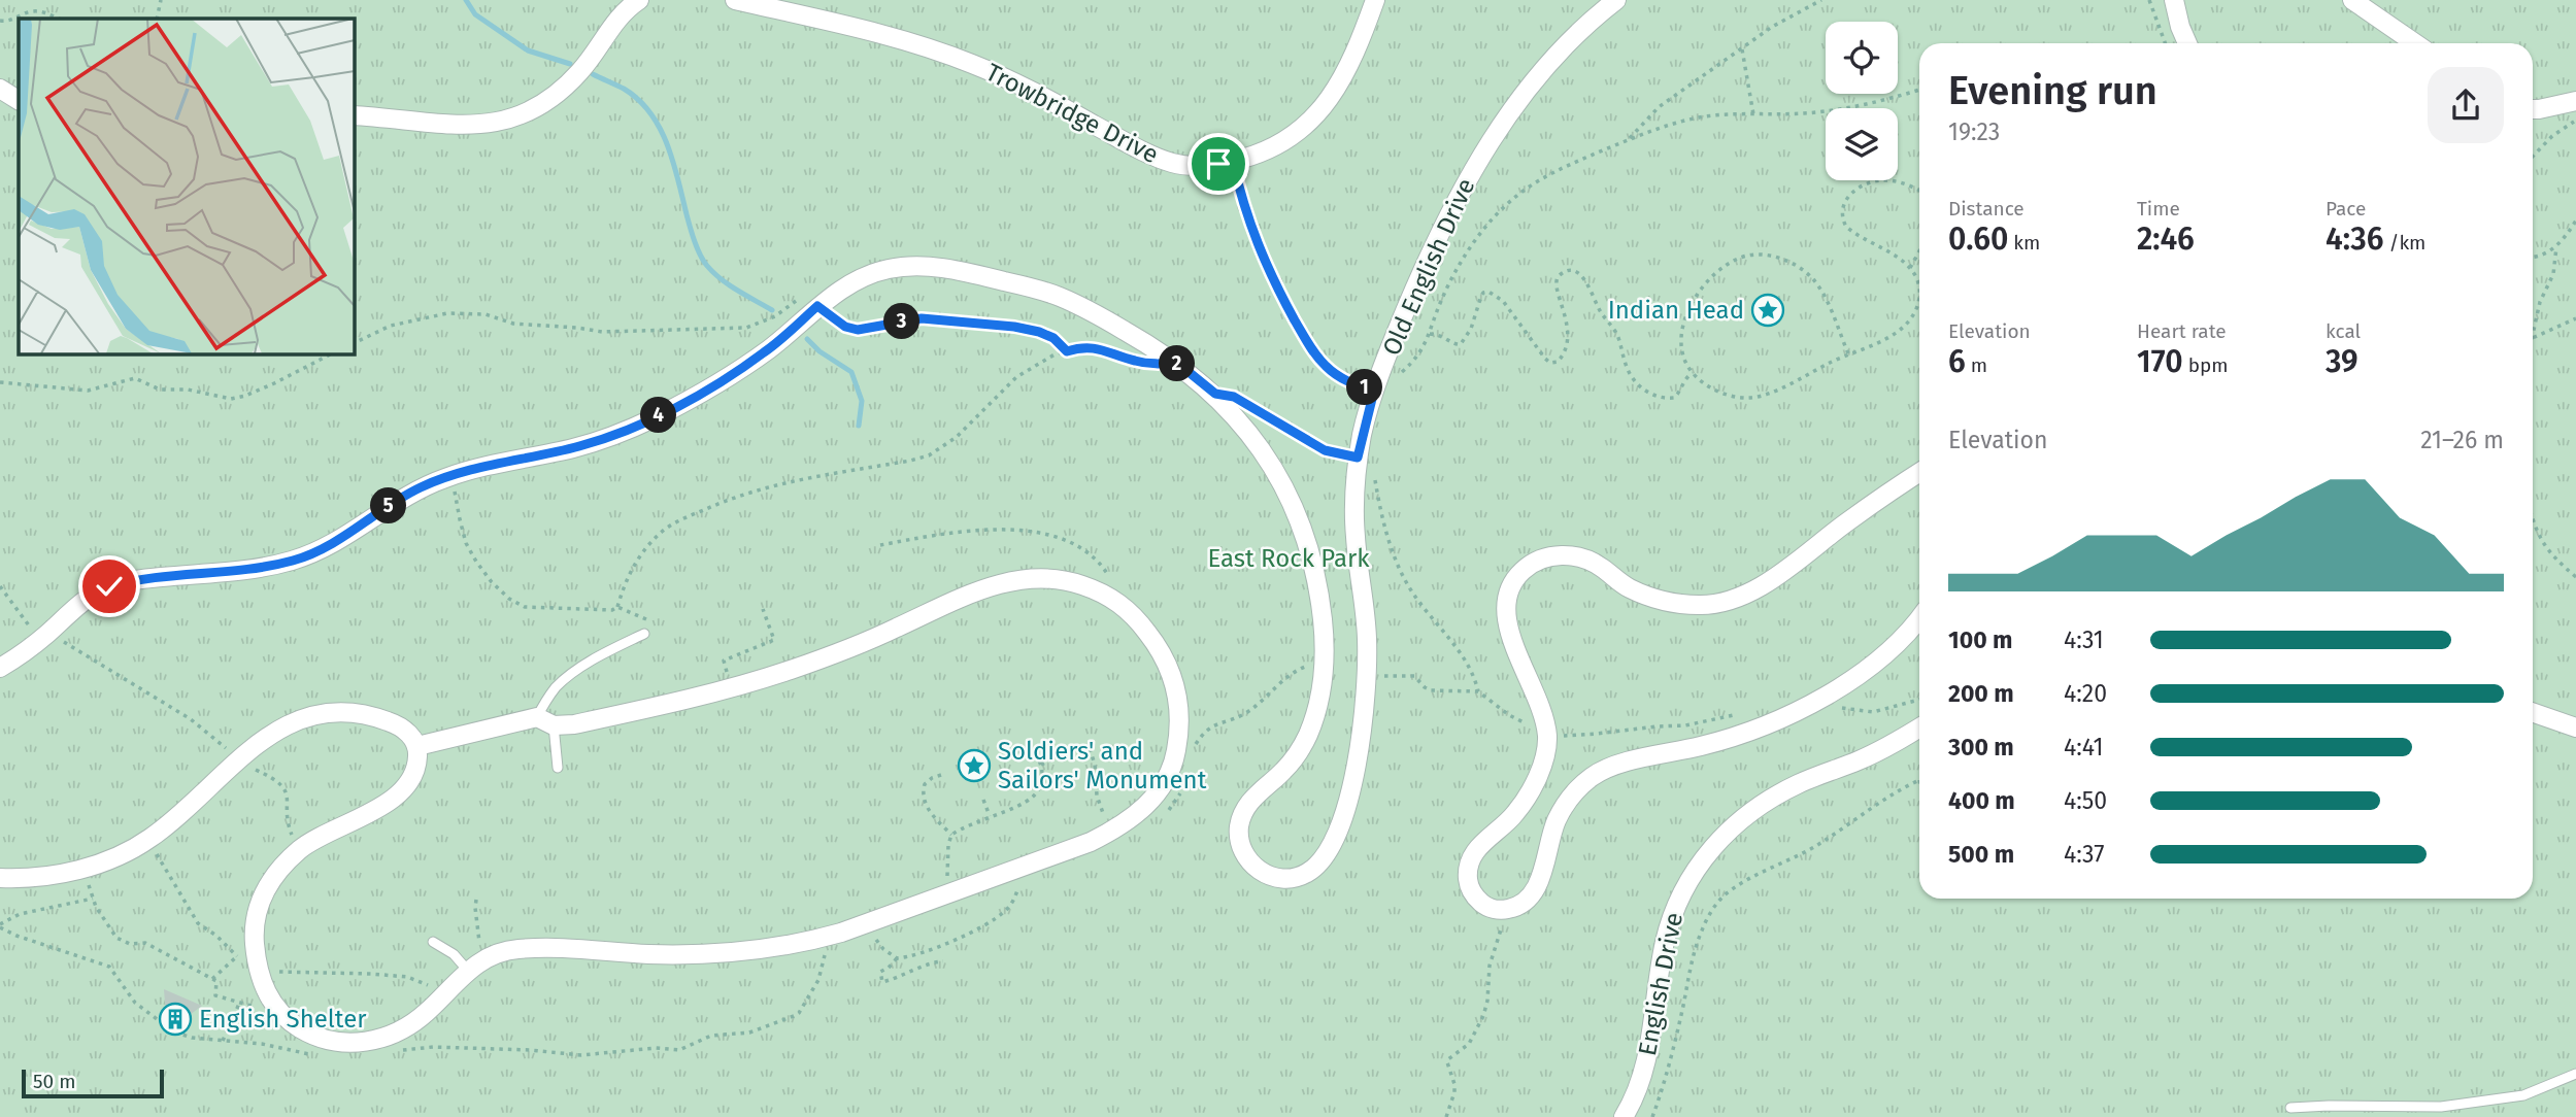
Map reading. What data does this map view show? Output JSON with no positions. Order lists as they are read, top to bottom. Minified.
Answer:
{"streets":{"street":["Trowbridge Drive","Old English Drive","English Drive"]},"parks":["East Rock Park"],"places":{"place":["Indian Head","Soldiers' and Sailors' Monument"],"building":["English Shelter"]},"scale_bar":"50 m","page":{"heading":["Evening run","19:23"],"stats":[["Distance","0.60 km"],["Time","2:46"],["Pace","4:36 /km"],["Elevation","6 m"],["Heart rate","170 bpm"],["kcal","39"]],"pins":["3","2","1","4","5"],"chart":["Elevation","21–26 m"],"list":[{"name":"100 m","note":"4:31"},{"name":"200 m","note":"4:20"},{"name":"300 m","note":"4:41"},{"name":"400 m","note":"4:50"},{"name":"500 m","note":"4:37"}],"scale":"50 m"}}
